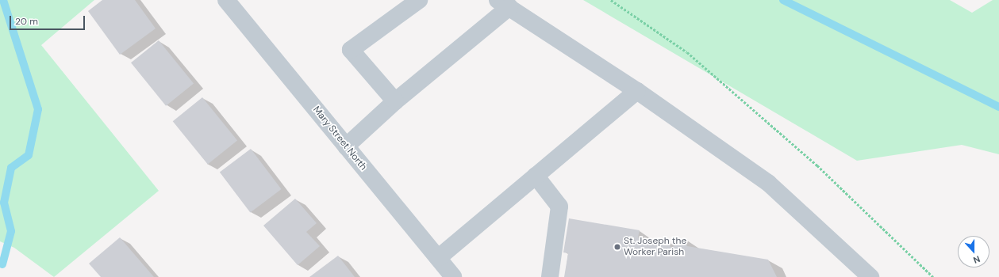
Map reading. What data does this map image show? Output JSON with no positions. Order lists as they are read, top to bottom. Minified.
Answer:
{"streets":{"street":["Mary Street North"]},"places":["St. Joseph the Worker Parish"],"scale_bar":"20 m","north":"bottom"}
